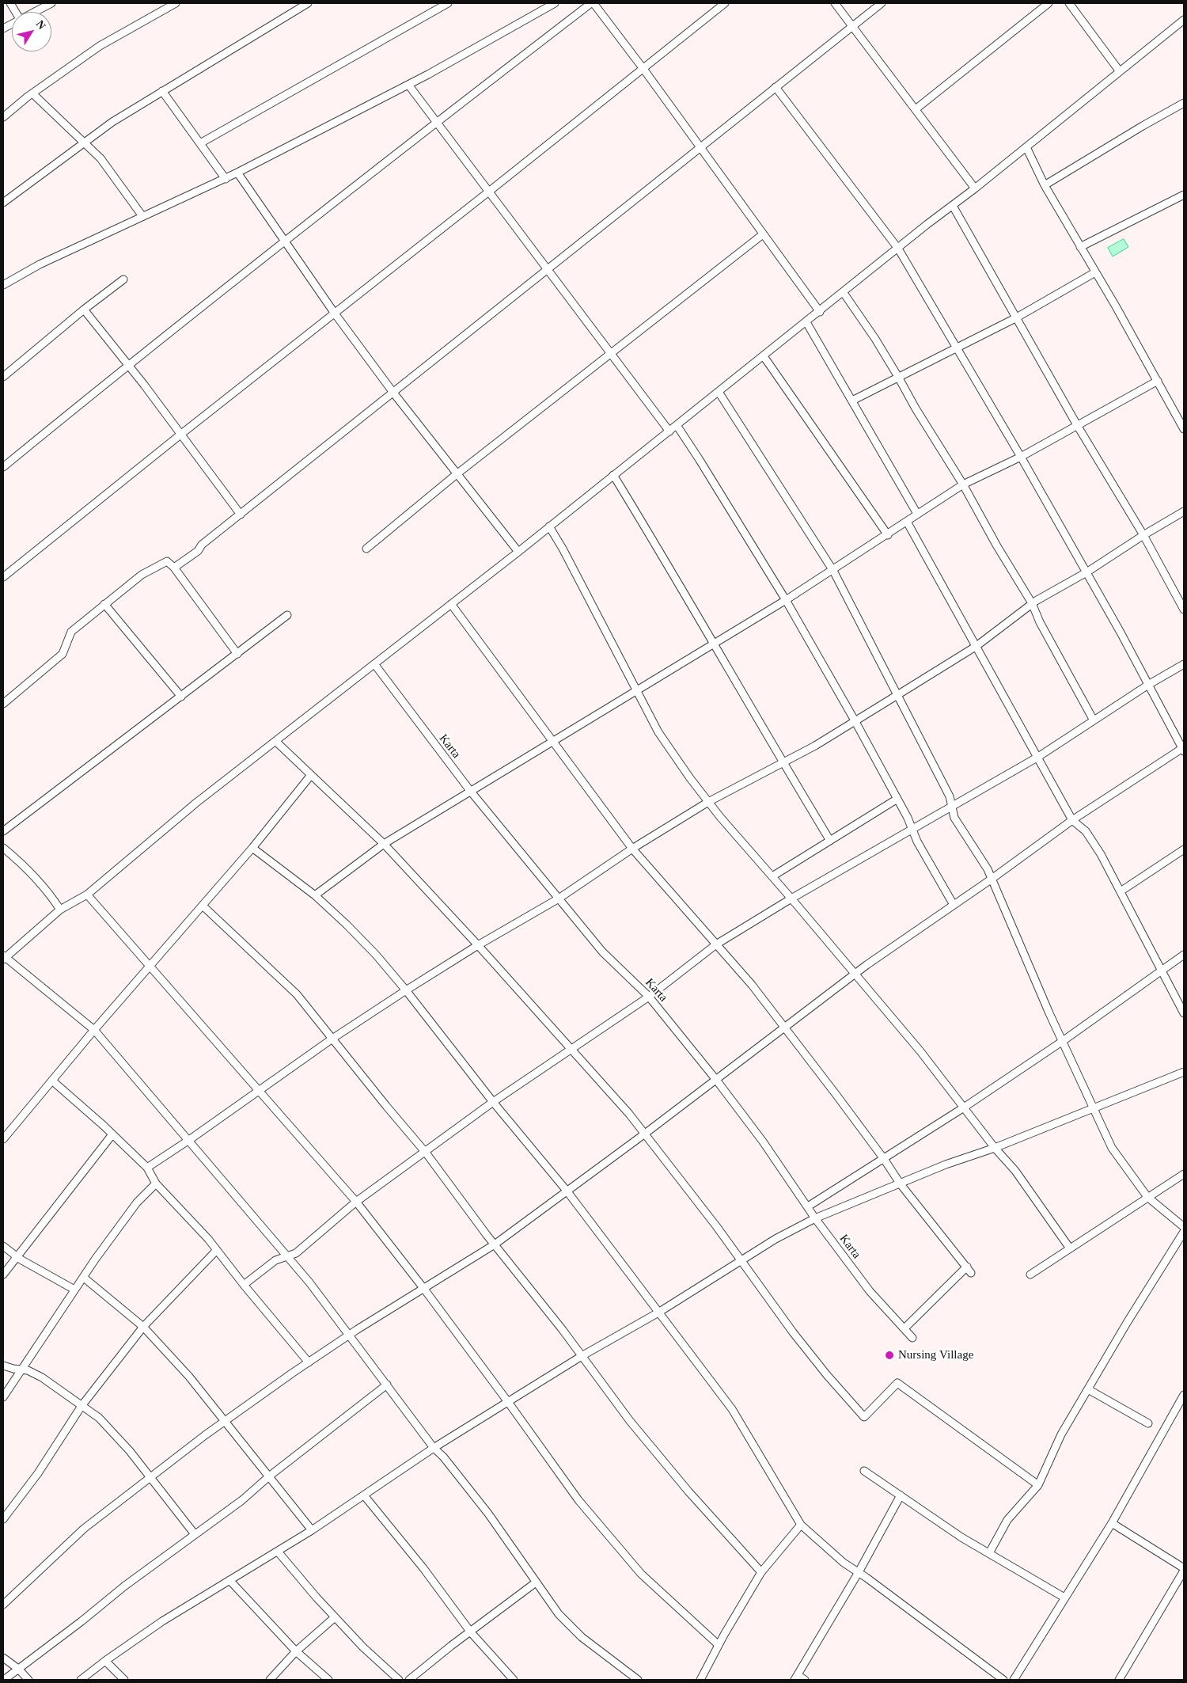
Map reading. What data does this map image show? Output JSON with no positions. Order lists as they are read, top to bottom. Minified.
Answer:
{"streets":{"street":["Karta"]},"places":["Nursing Village"],"north":"top right"}
